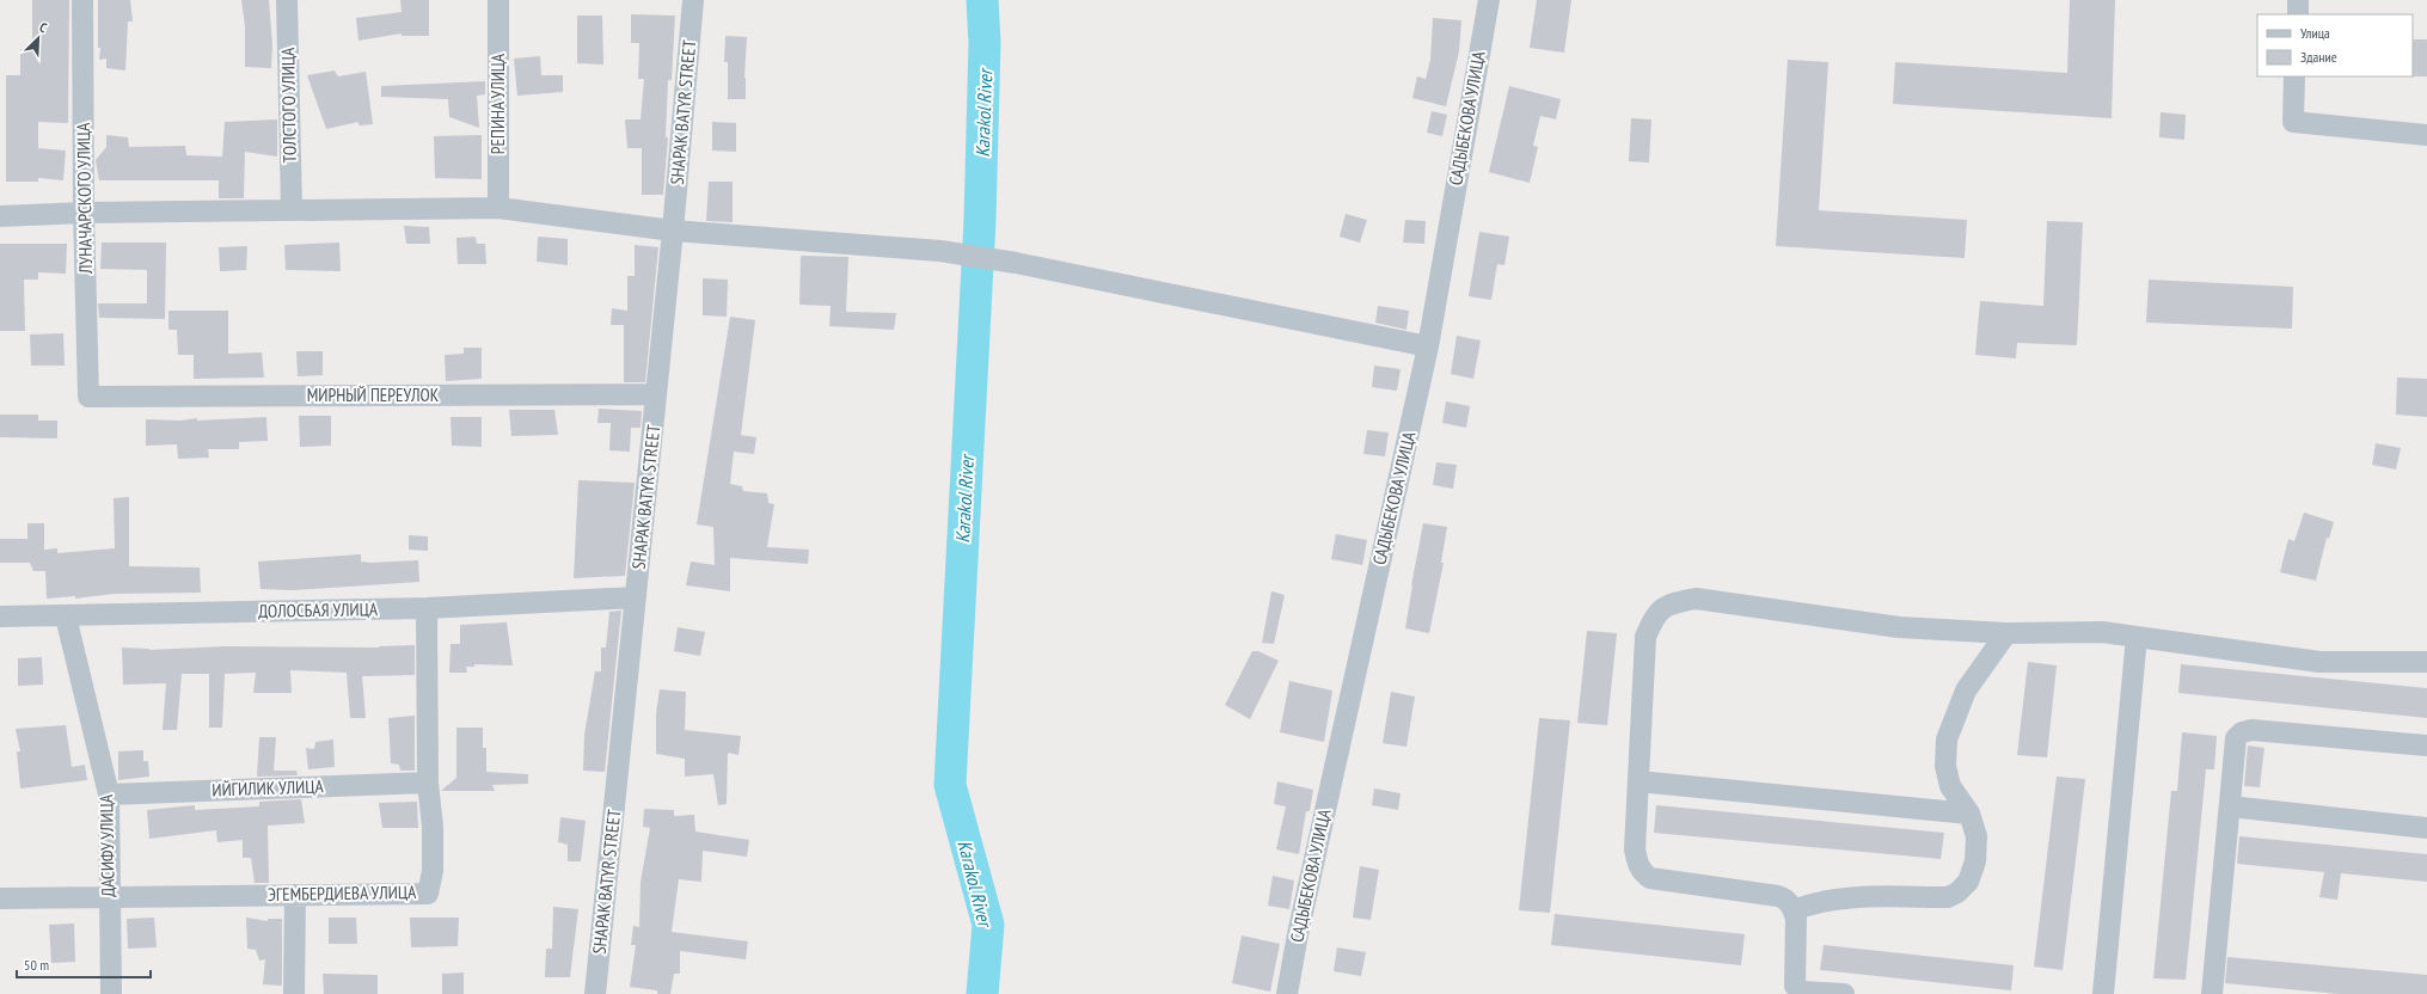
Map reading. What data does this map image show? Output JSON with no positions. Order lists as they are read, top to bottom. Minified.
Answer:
{"streets":{"street":["РЕПИНА УЛИЦА","ТОЛСТОГО УЛИЦА","SHAPAK BATYR STREET","САДЫБЕКОВА УЛИЦА","ЛУНАЧАРСКОГО УЛИЦА","МИРНЫЙ ПЕРЕУЛОК","ДОЛОСБАЯ УЛИЦА","ИЙГИЛИК УЛИЦА","ДАСИФУ УЛИЦА","ЭГЕМБЕРДИЕВА УЛИЦА"]},"crossings":[["SHAPAK BATYR STREET","МИРНЫЙ ПЕРЕУЛОК"],["SHAPAK BATYR STREET","ДОЛОСБАЯ УЛИЦА"],["ЛУНАЧАРСКОГО УЛИЦА","МИРНЫЙ ПЕРЕУЛОК"],["ДОЛОСБАЯ УЛИЦА","ДАСИФУ УЛИЦА"],["ДОЛОСБАЯ УЛИЦА","ЭГЕМБЕРДИЕВА УЛИЦА"],["ИЙГИЛИК УЛИЦА","ДАСИФУ УЛИЦА"],["ИЙГИЛИК УЛИЦА","ЭГЕМБЕРДИЕВА УЛИЦА"],["ДАСИФУ УЛИЦА","ЭГЕМБЕРДИЕВА УЛИЦА"]],"water":["Karakol River"],"legend":["Улица","Здание"],"scale_bar":"50 m","north":"top right"}
